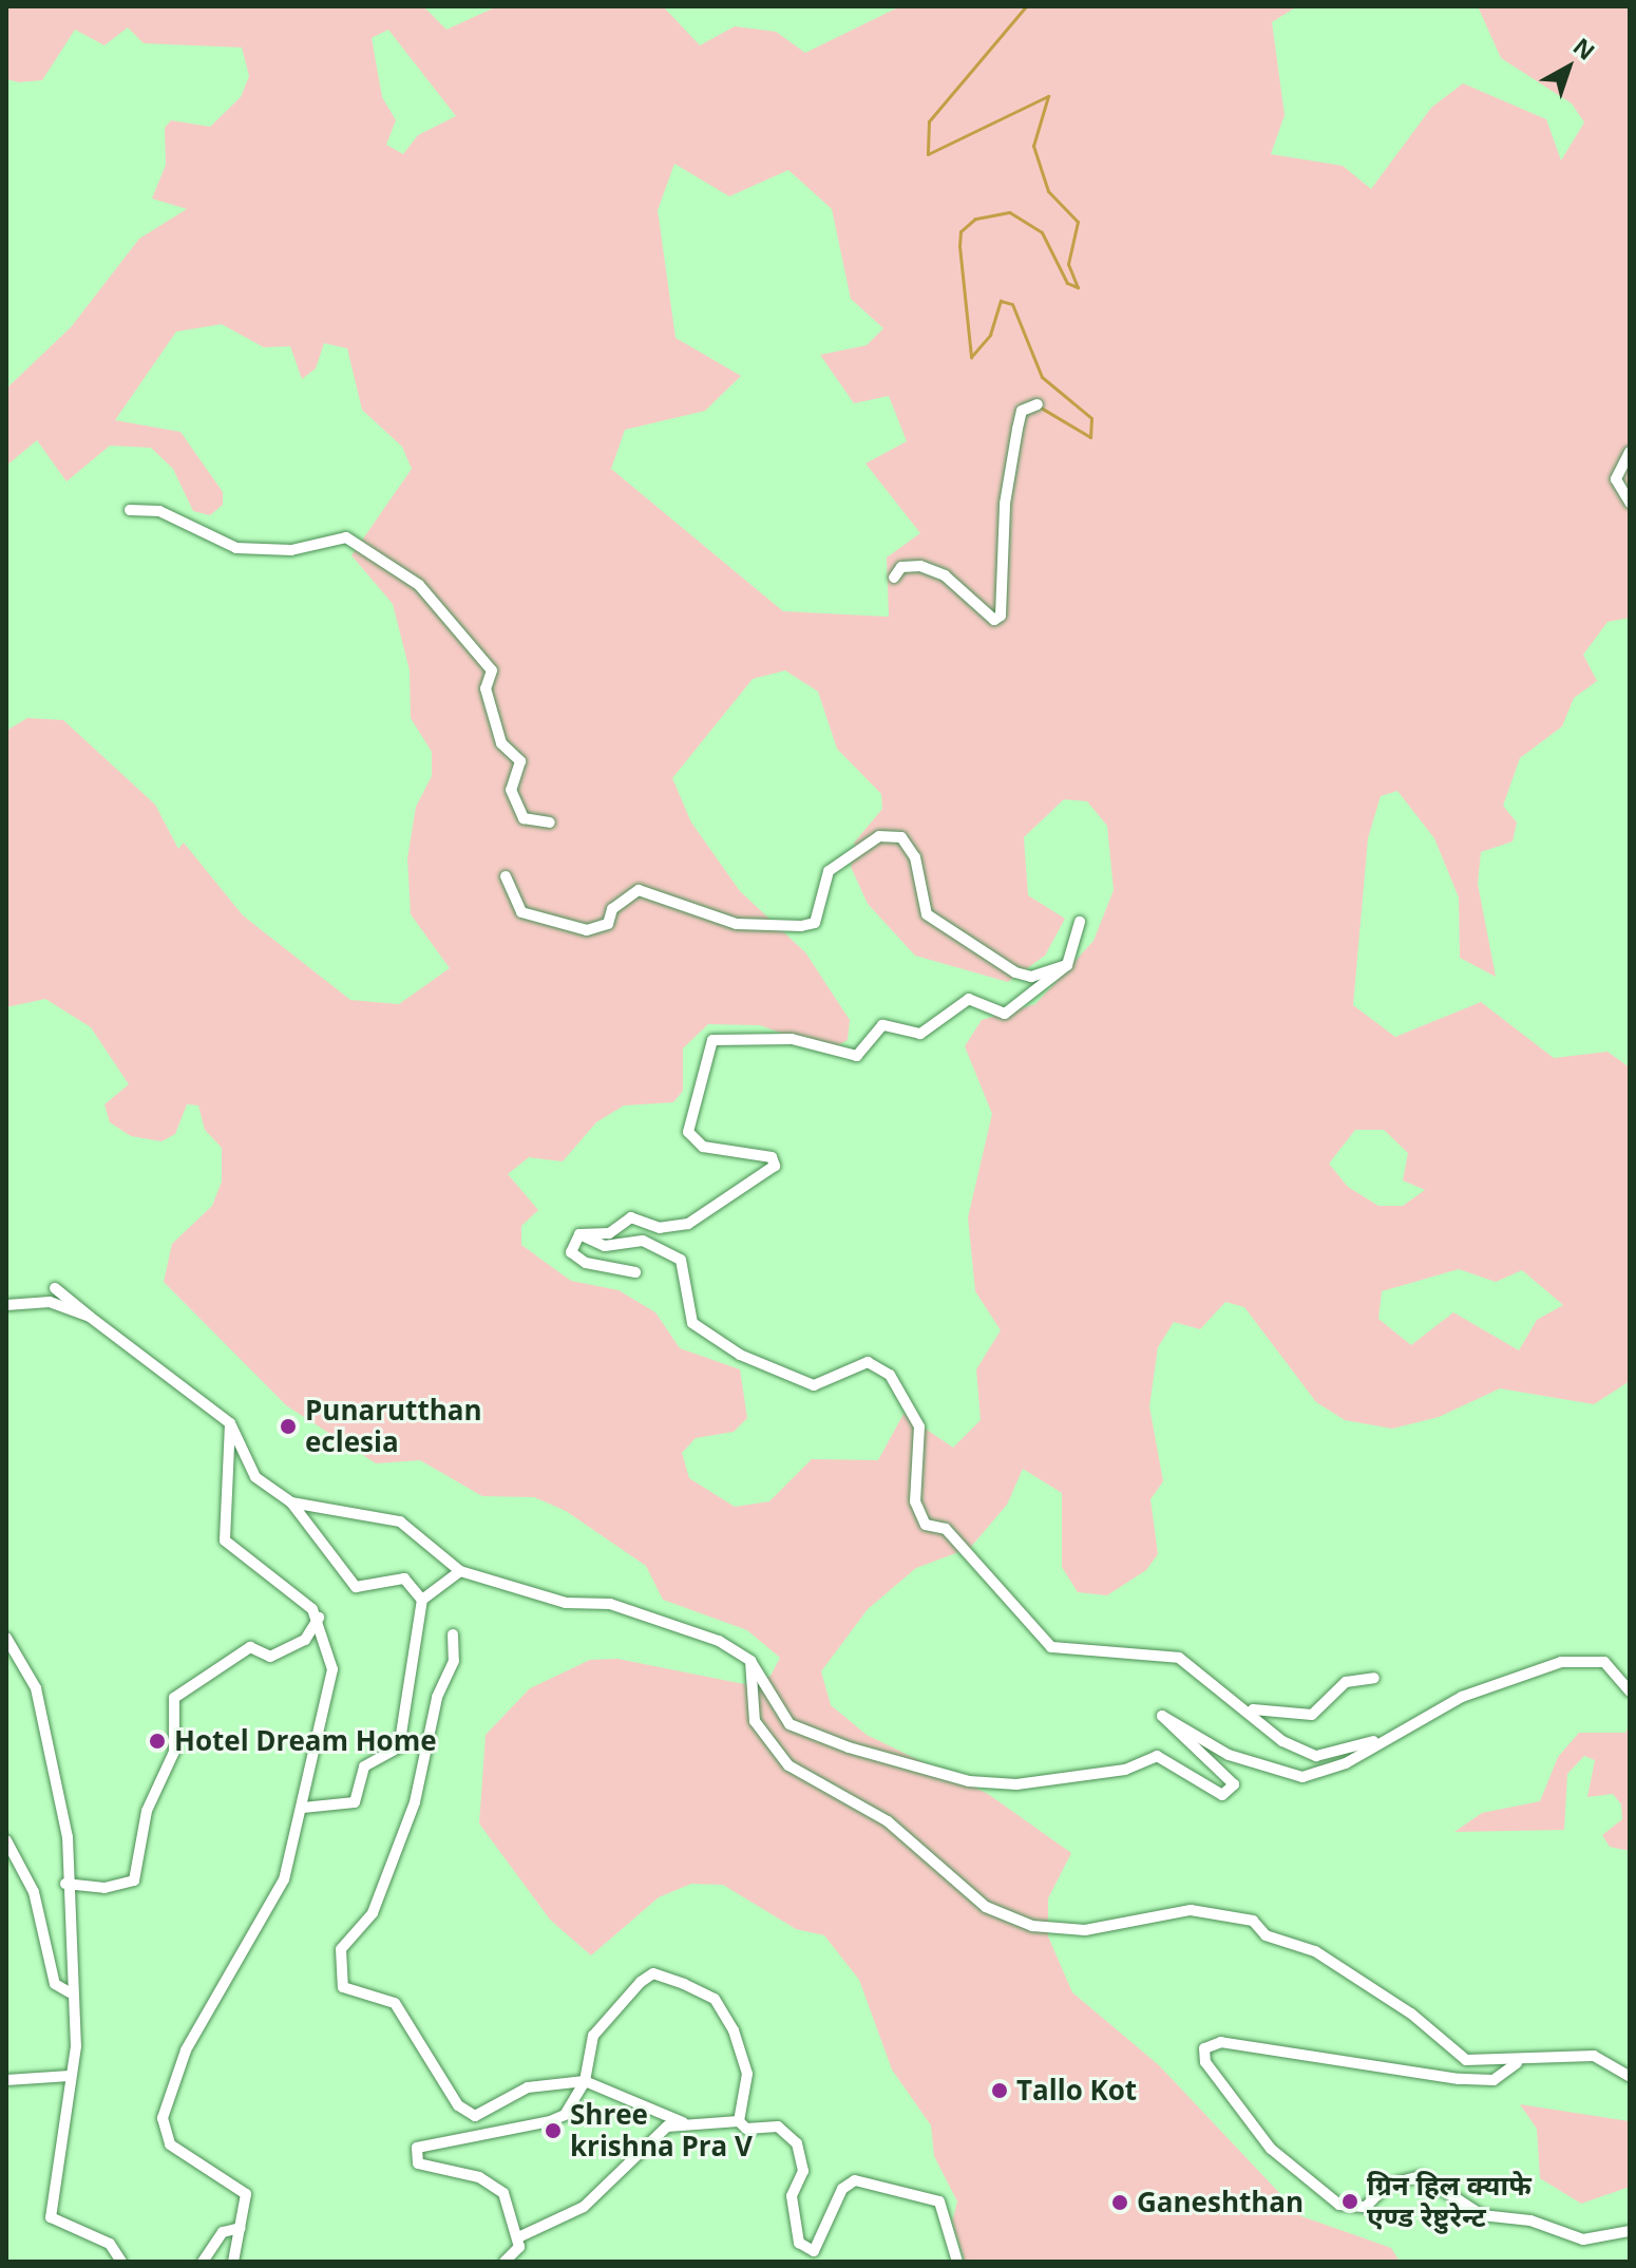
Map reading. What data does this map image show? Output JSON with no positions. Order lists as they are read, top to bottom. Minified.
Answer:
{"places":["Punarutthan eclesia","Hotel Dream Home","Tallo Kot","Shree krishna Pra V","ग्रिन हिल क्याफे एण्ड रेष्टुरेन्ट","Ganeshthan"],"north":"top right"}
